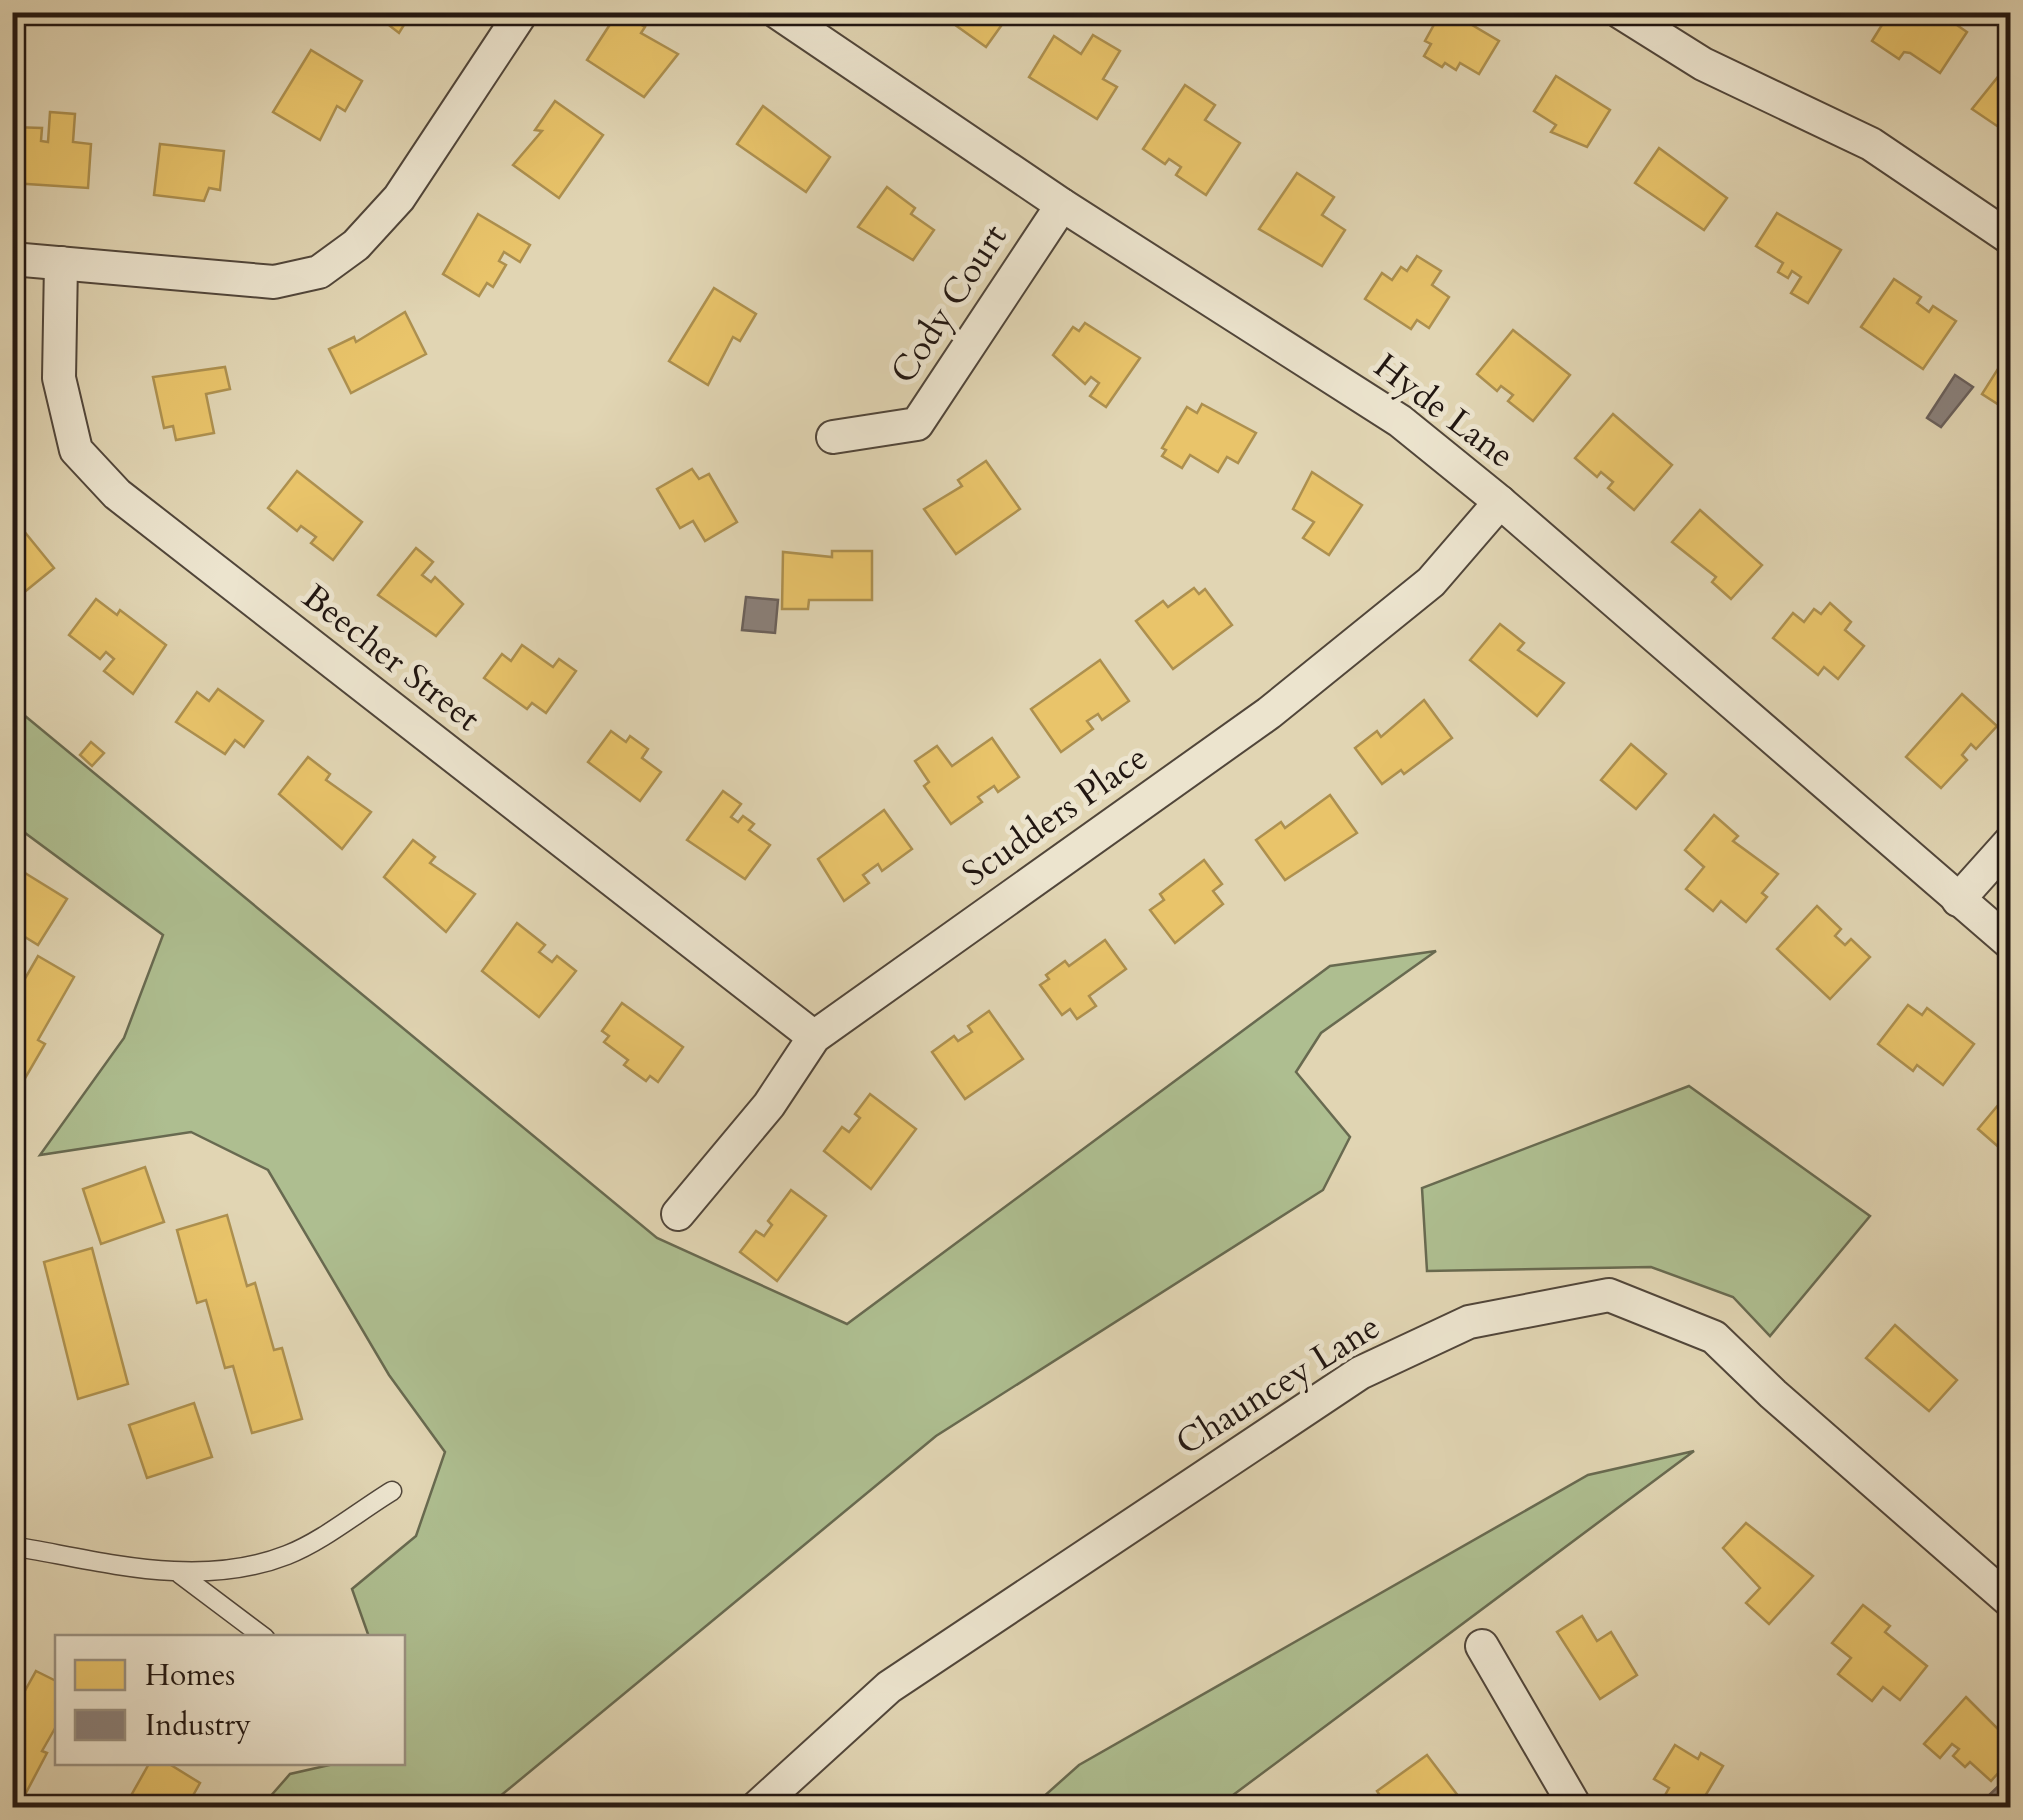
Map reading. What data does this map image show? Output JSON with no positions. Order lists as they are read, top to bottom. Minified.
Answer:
{"streets":{"street":["Cody Court","Hyde Lane","Beecher Street","Scudders Place","Chauncey Lane"]},"crossings":[["Cody Court","Hyde Lane"],["Hyde Lane","Scudders Place"],["Beecher Street","Scudders Place"]],"legend":["Homes","Industry"]}
